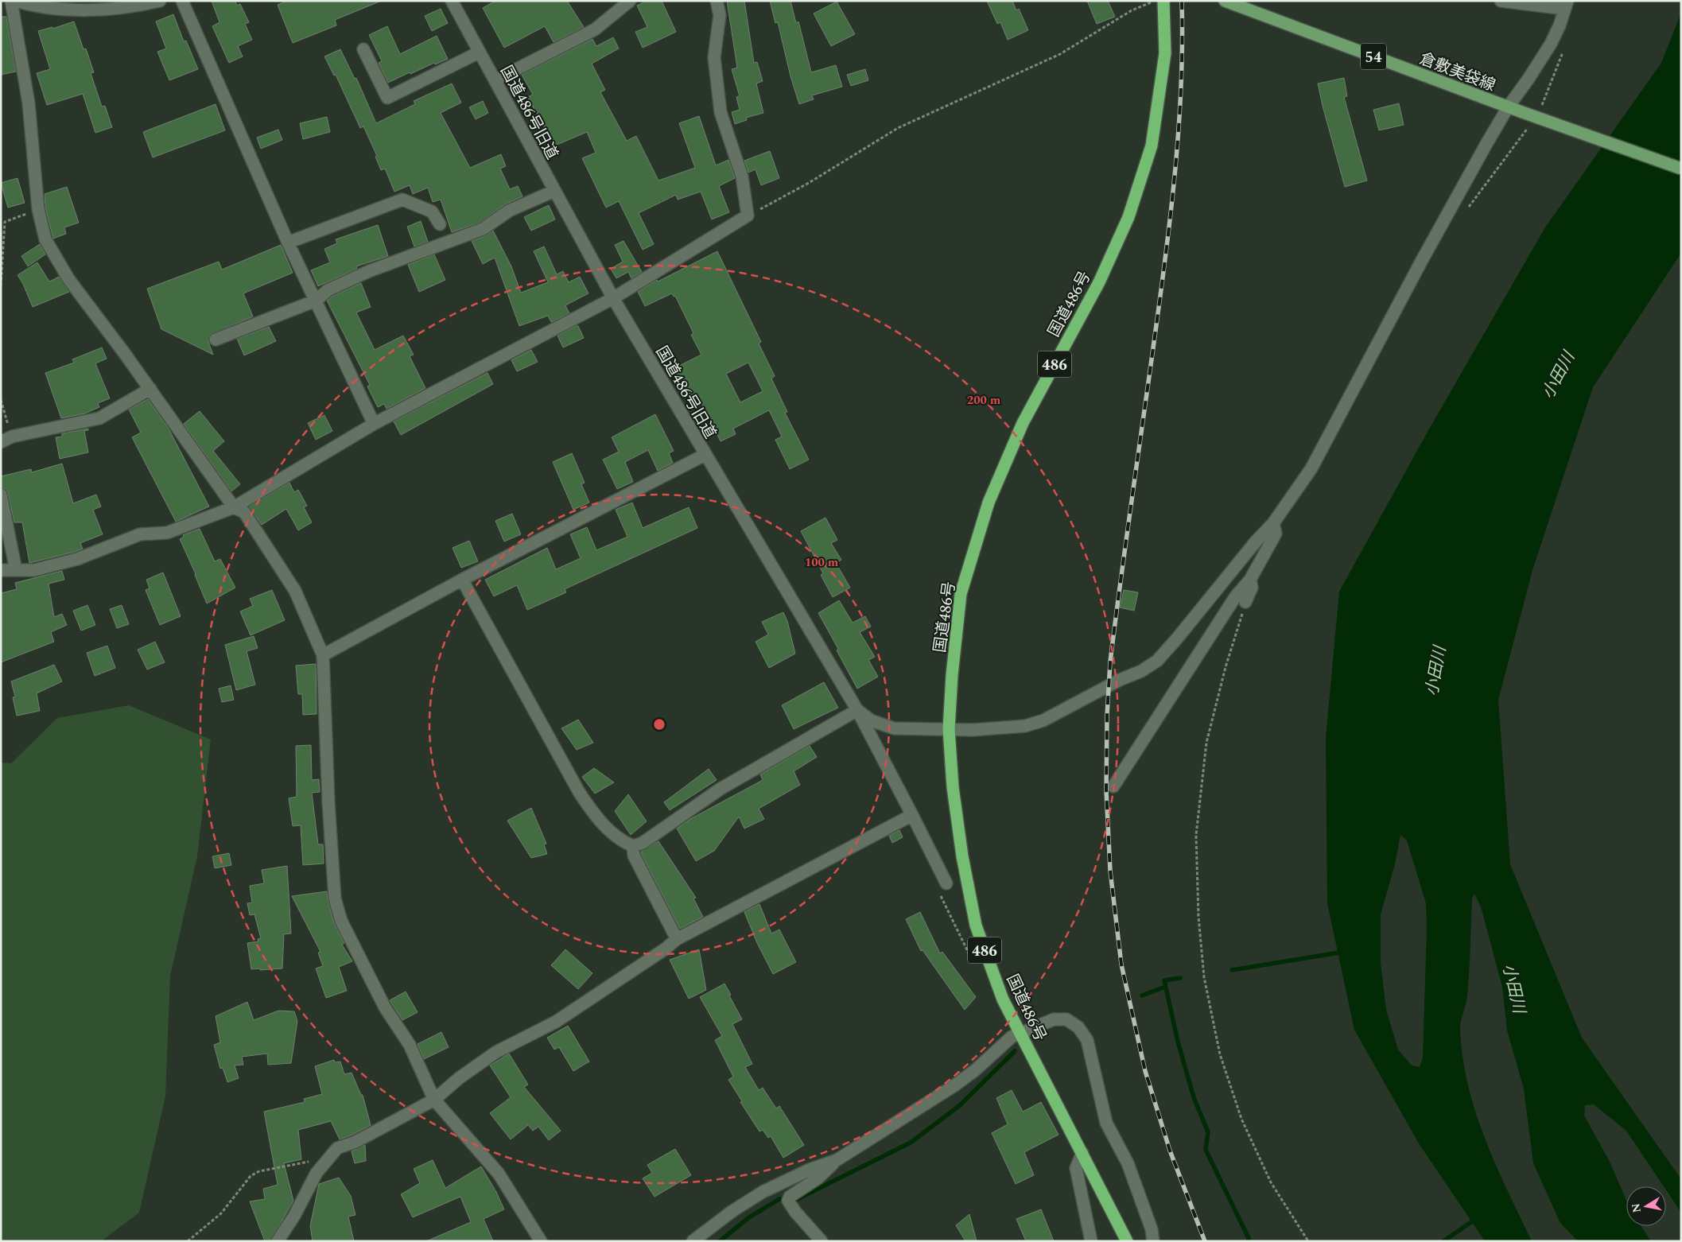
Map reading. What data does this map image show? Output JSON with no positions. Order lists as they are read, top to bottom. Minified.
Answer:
{"streets":{"highway":["国道486号","486"],"main road":["54","倉敷美袋線"],"street":["国道486号旧道"]},"crossings":[["倉敷美袋線","国道486号旧道"],["国道486号旧道","国道486号"]],"water":["小田川"],"north":"left","rings":["200 m","100 m"]}
